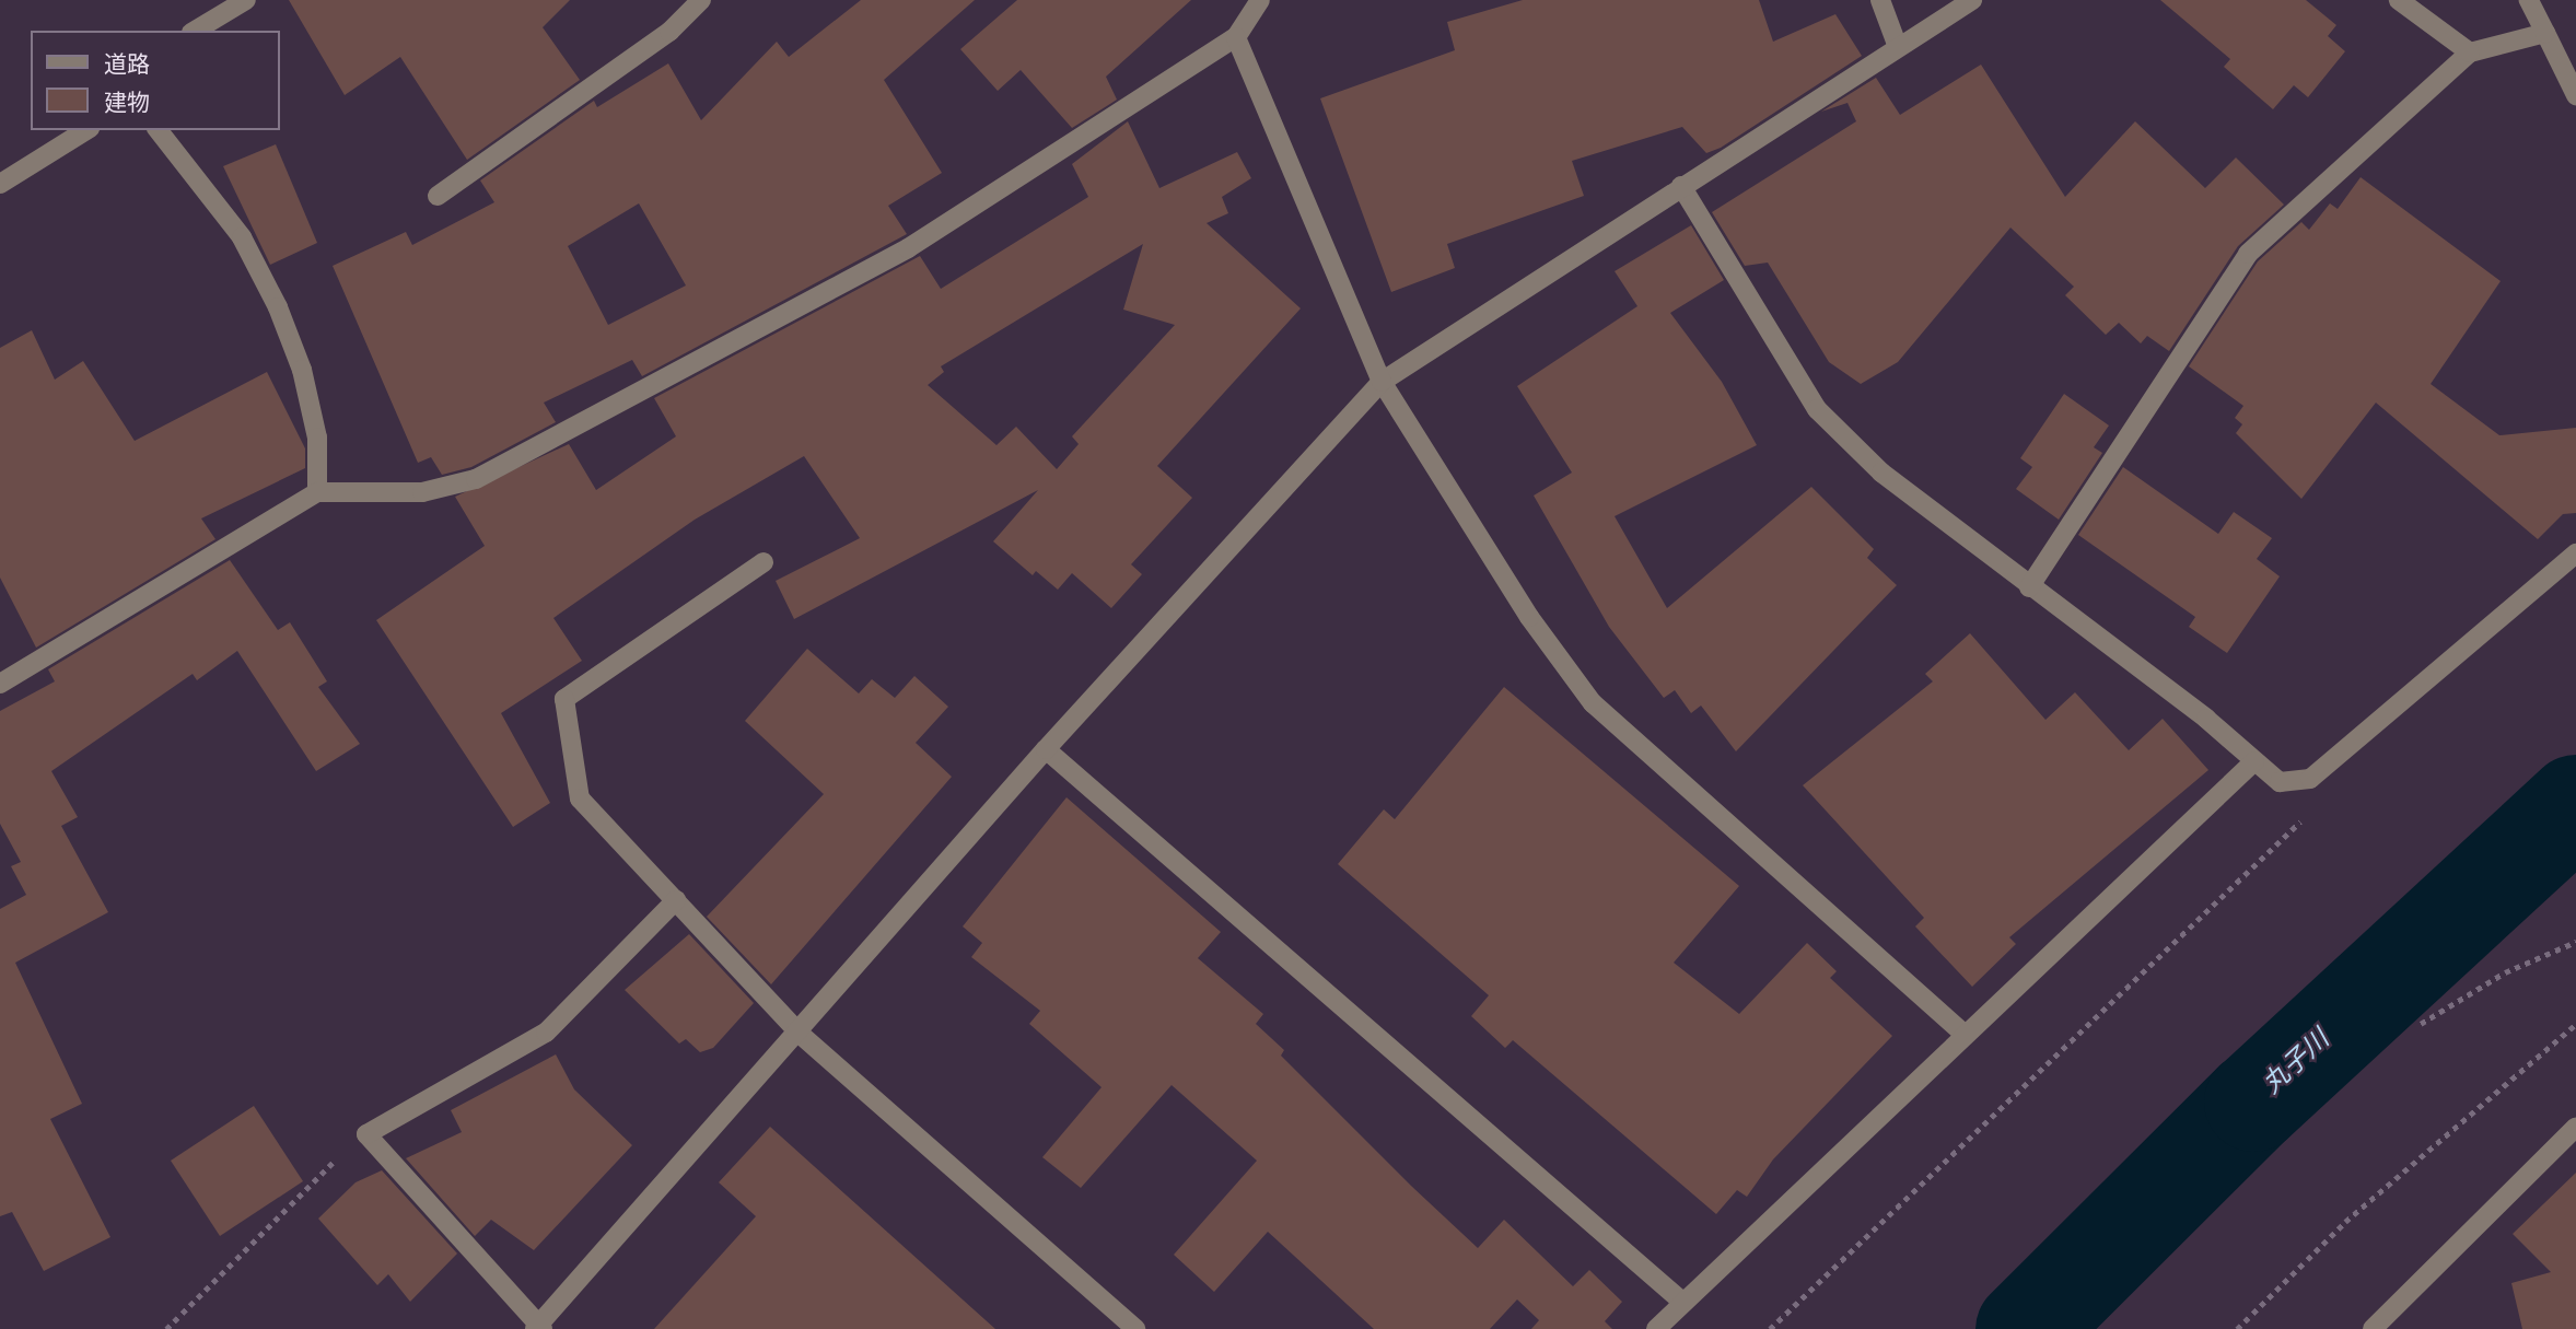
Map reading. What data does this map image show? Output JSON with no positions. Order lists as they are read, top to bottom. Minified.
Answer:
{"water":["丸子川"],"legend":["道路","建物"]}
